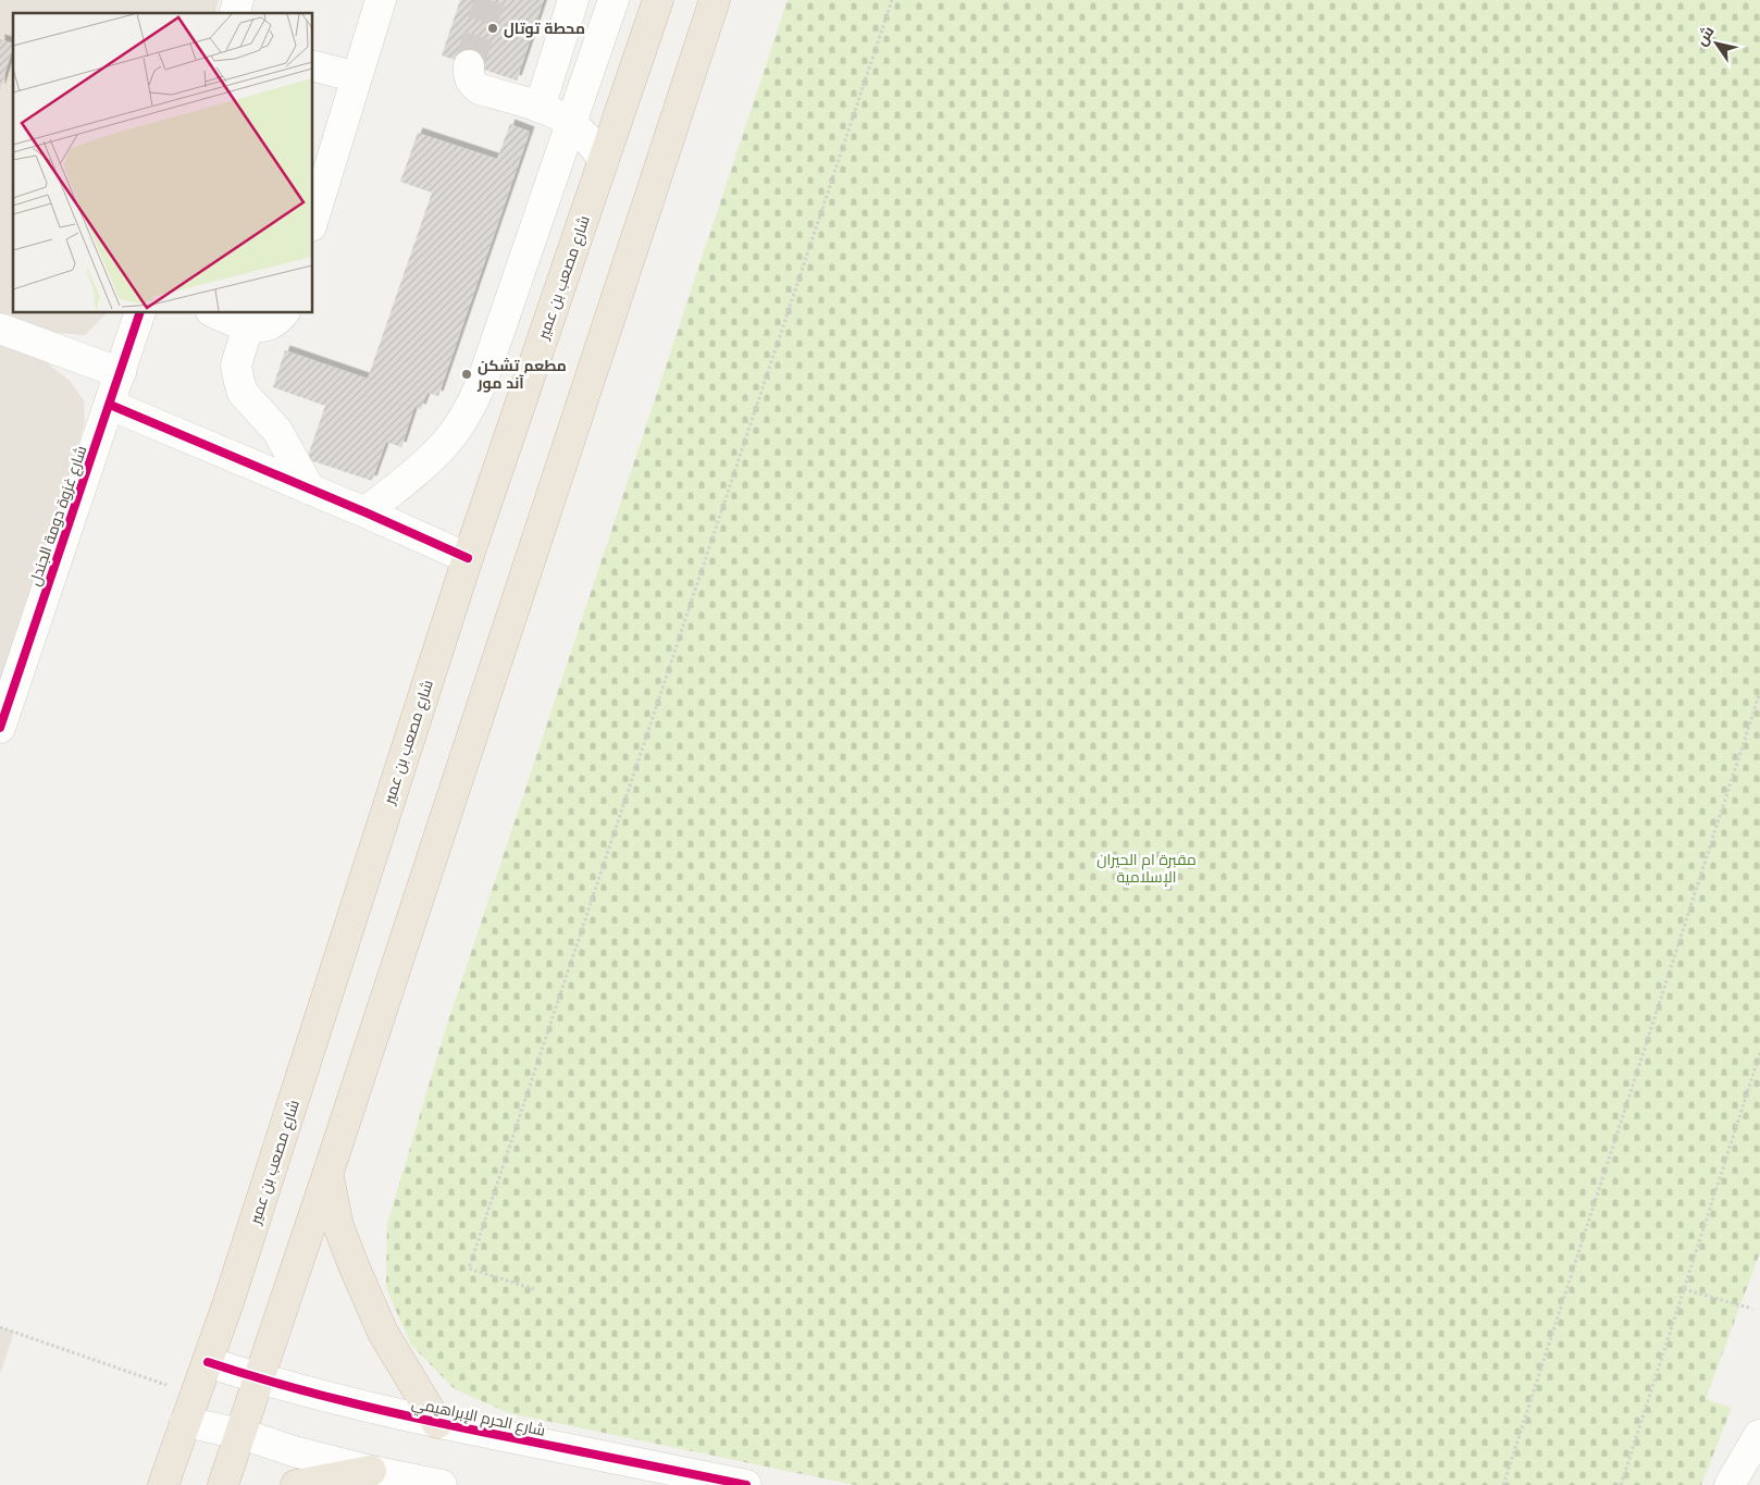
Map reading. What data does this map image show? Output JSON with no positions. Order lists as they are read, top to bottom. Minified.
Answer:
{"streets":{"highway":["شارع مصعب بن عمير"],"street":["شارع غزوة دومة الجندل","شارع الحرم الإبراهيمي"]},"crossings":[["شارع مصعب بن عمير","شارع الحرم الإبراهيمي"]],"parks":["مقبرة ام الحيران الإسلامية"],"places":["محطة توتال","مطعم تشكن آند مور"],"north":"top left"}
